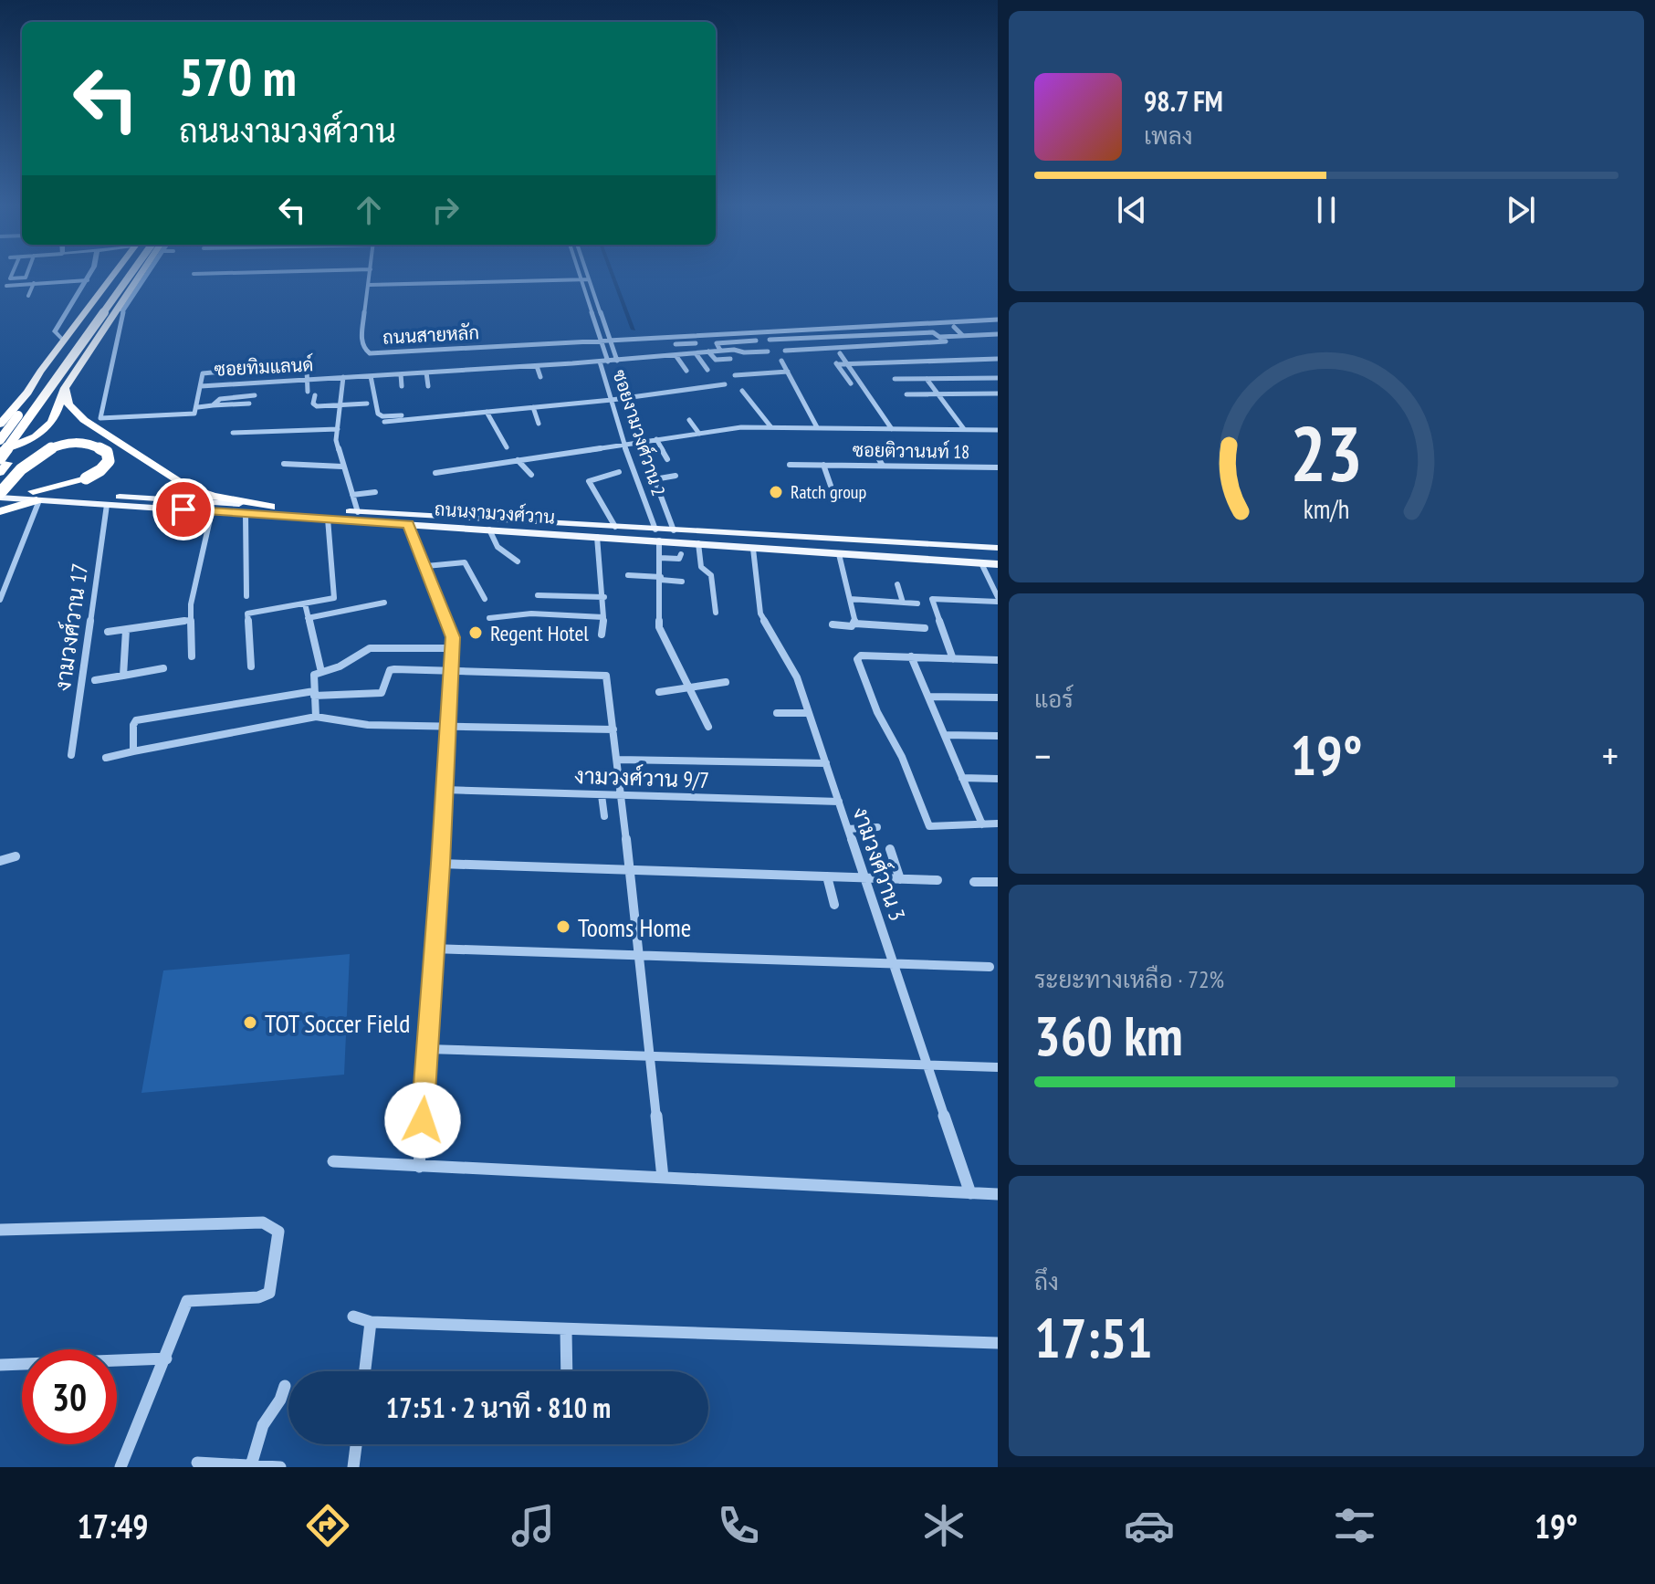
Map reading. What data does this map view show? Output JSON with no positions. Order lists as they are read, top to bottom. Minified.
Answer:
{"streets":{"main road":["ถนนงามวงศ์วาน"],"street":["ถนนสายหลัก","ซอยทิมแลนด์","ซอยงามวงศ์วาน 2","ซอยติวานนท์ 18","งามวงศ์วาน 17","งามวงศ์วาน 9/7","งามวงศ์วาน 3"]},"crossings":[["ซอยทิมแลนด์","ซอยงามวงศ์วาน 2"],["ซอยงามวงศ์วาน 2","ถนนงามวงศ์วาน"],["ถนนงามวงศ์วาน","งามวงศ์วาน 17"],["ถนนงามวงศ์วาน","งามวงศ์วาน 3"],["งามวงศ์วาน 9/7","งามวงศ์วาน 3"]],"places":["Ratch group","Regent Hotel","Tooms Home","TOT Soccer Field"],"page":{"turn":["570 m","ถนนงามวงศ์วาน"],"song":["98.7 FM","เพลง"],"tile":["แอร์",["ระยะทางเหลือ · 72%","360 km"],["ถึง","17:51"]],"heat":["−","19°","+"],"limit":"30","trip":"17:51 · 2 นาที · 810 m","tabs":["17:49","19°"],"gauge":["23","km/h"]}}
